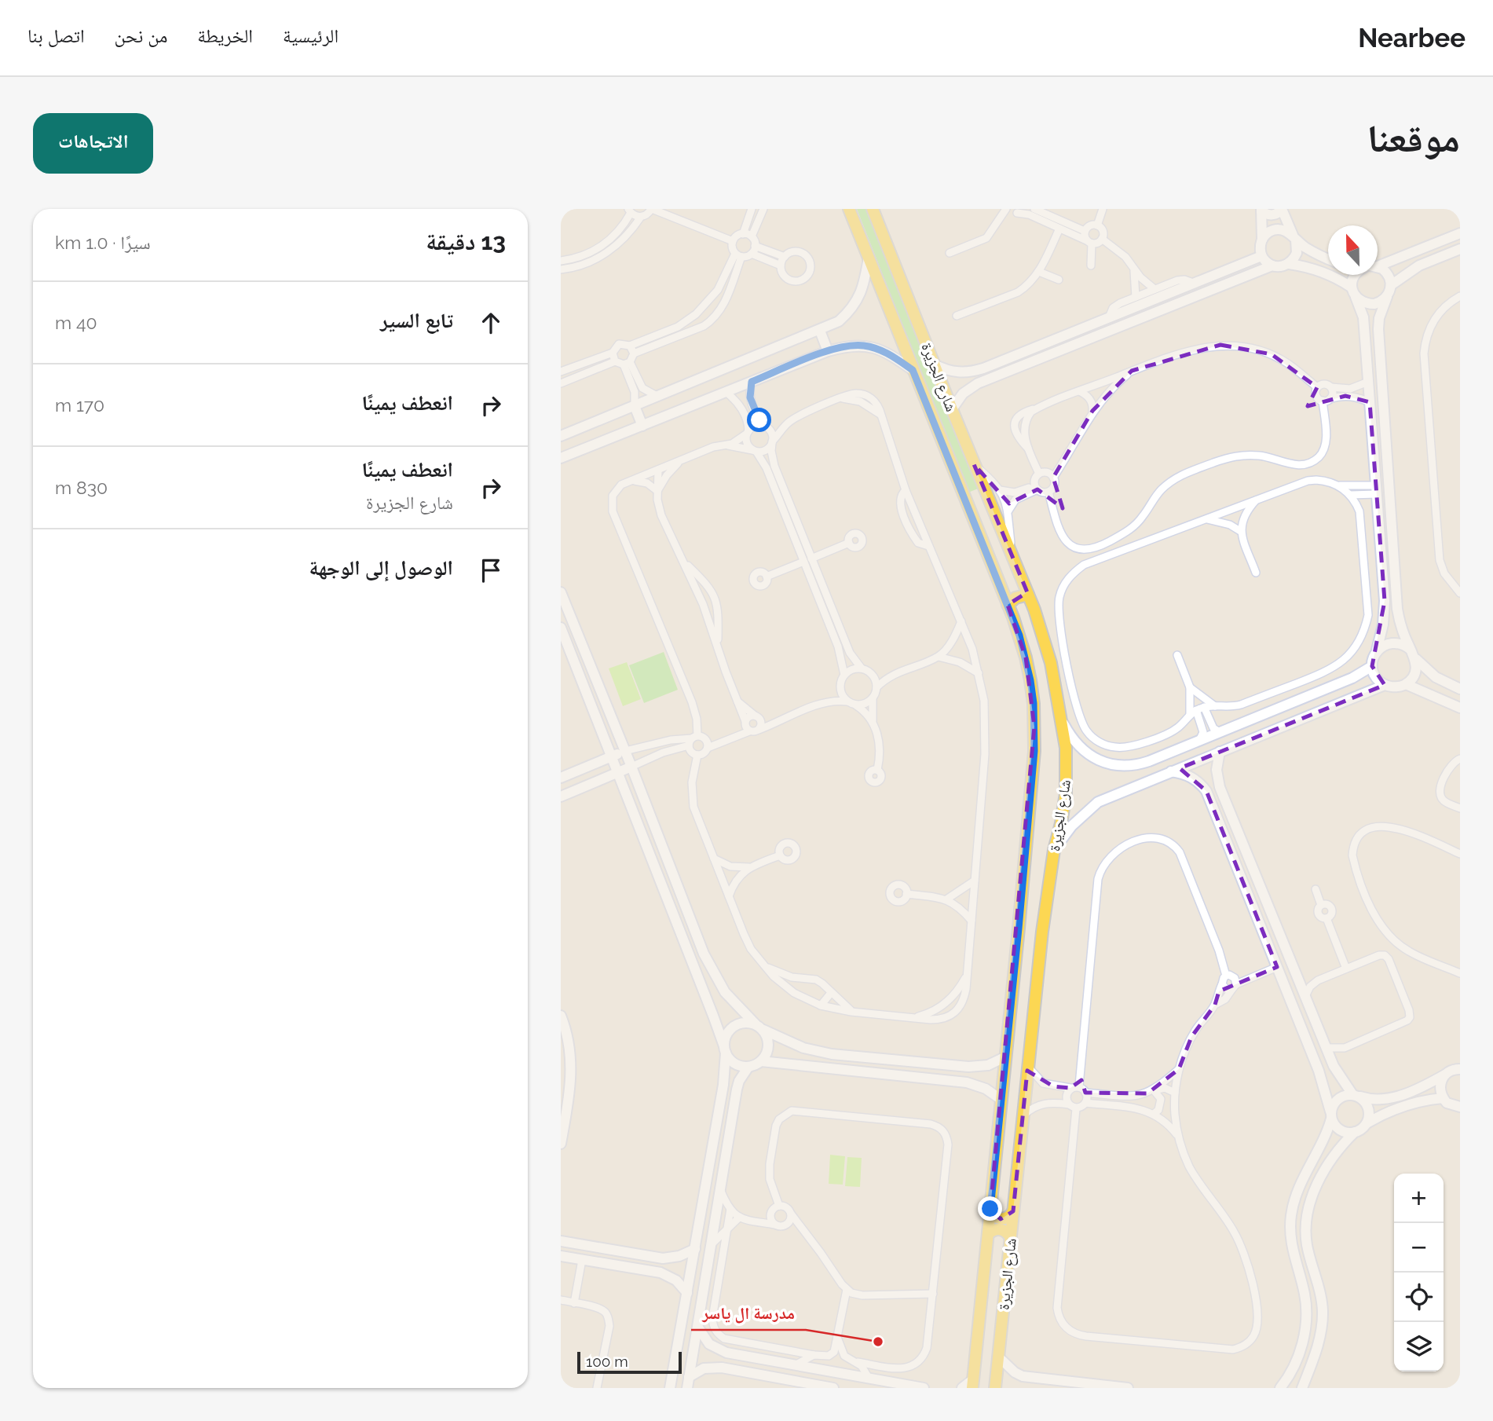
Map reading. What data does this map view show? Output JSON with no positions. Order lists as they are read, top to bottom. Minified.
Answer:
{"streets":{"main road":["شارع الجزيرة"]},"places":["مدرسة ال ياسر"],"scale_bar":"100 m","north":"top","page":{"header":"Nearbee","nav":["الرئيسية","الخريطة","من نحن","اتصل بنا"],"title":"موقعنا","buttons":"الاتجاهات","heading":["13 دقيقة","سيرًا · 1.0 km"],"list":[["تابع السير","40 m"],["انعطف يمينًا","170 m"],["انعطف يمينًا","شارع الجزيرة","830 m"],"الوصول إلى الوجهة"],"map_buttons":["+","−"],"scale":"100 m"}}
